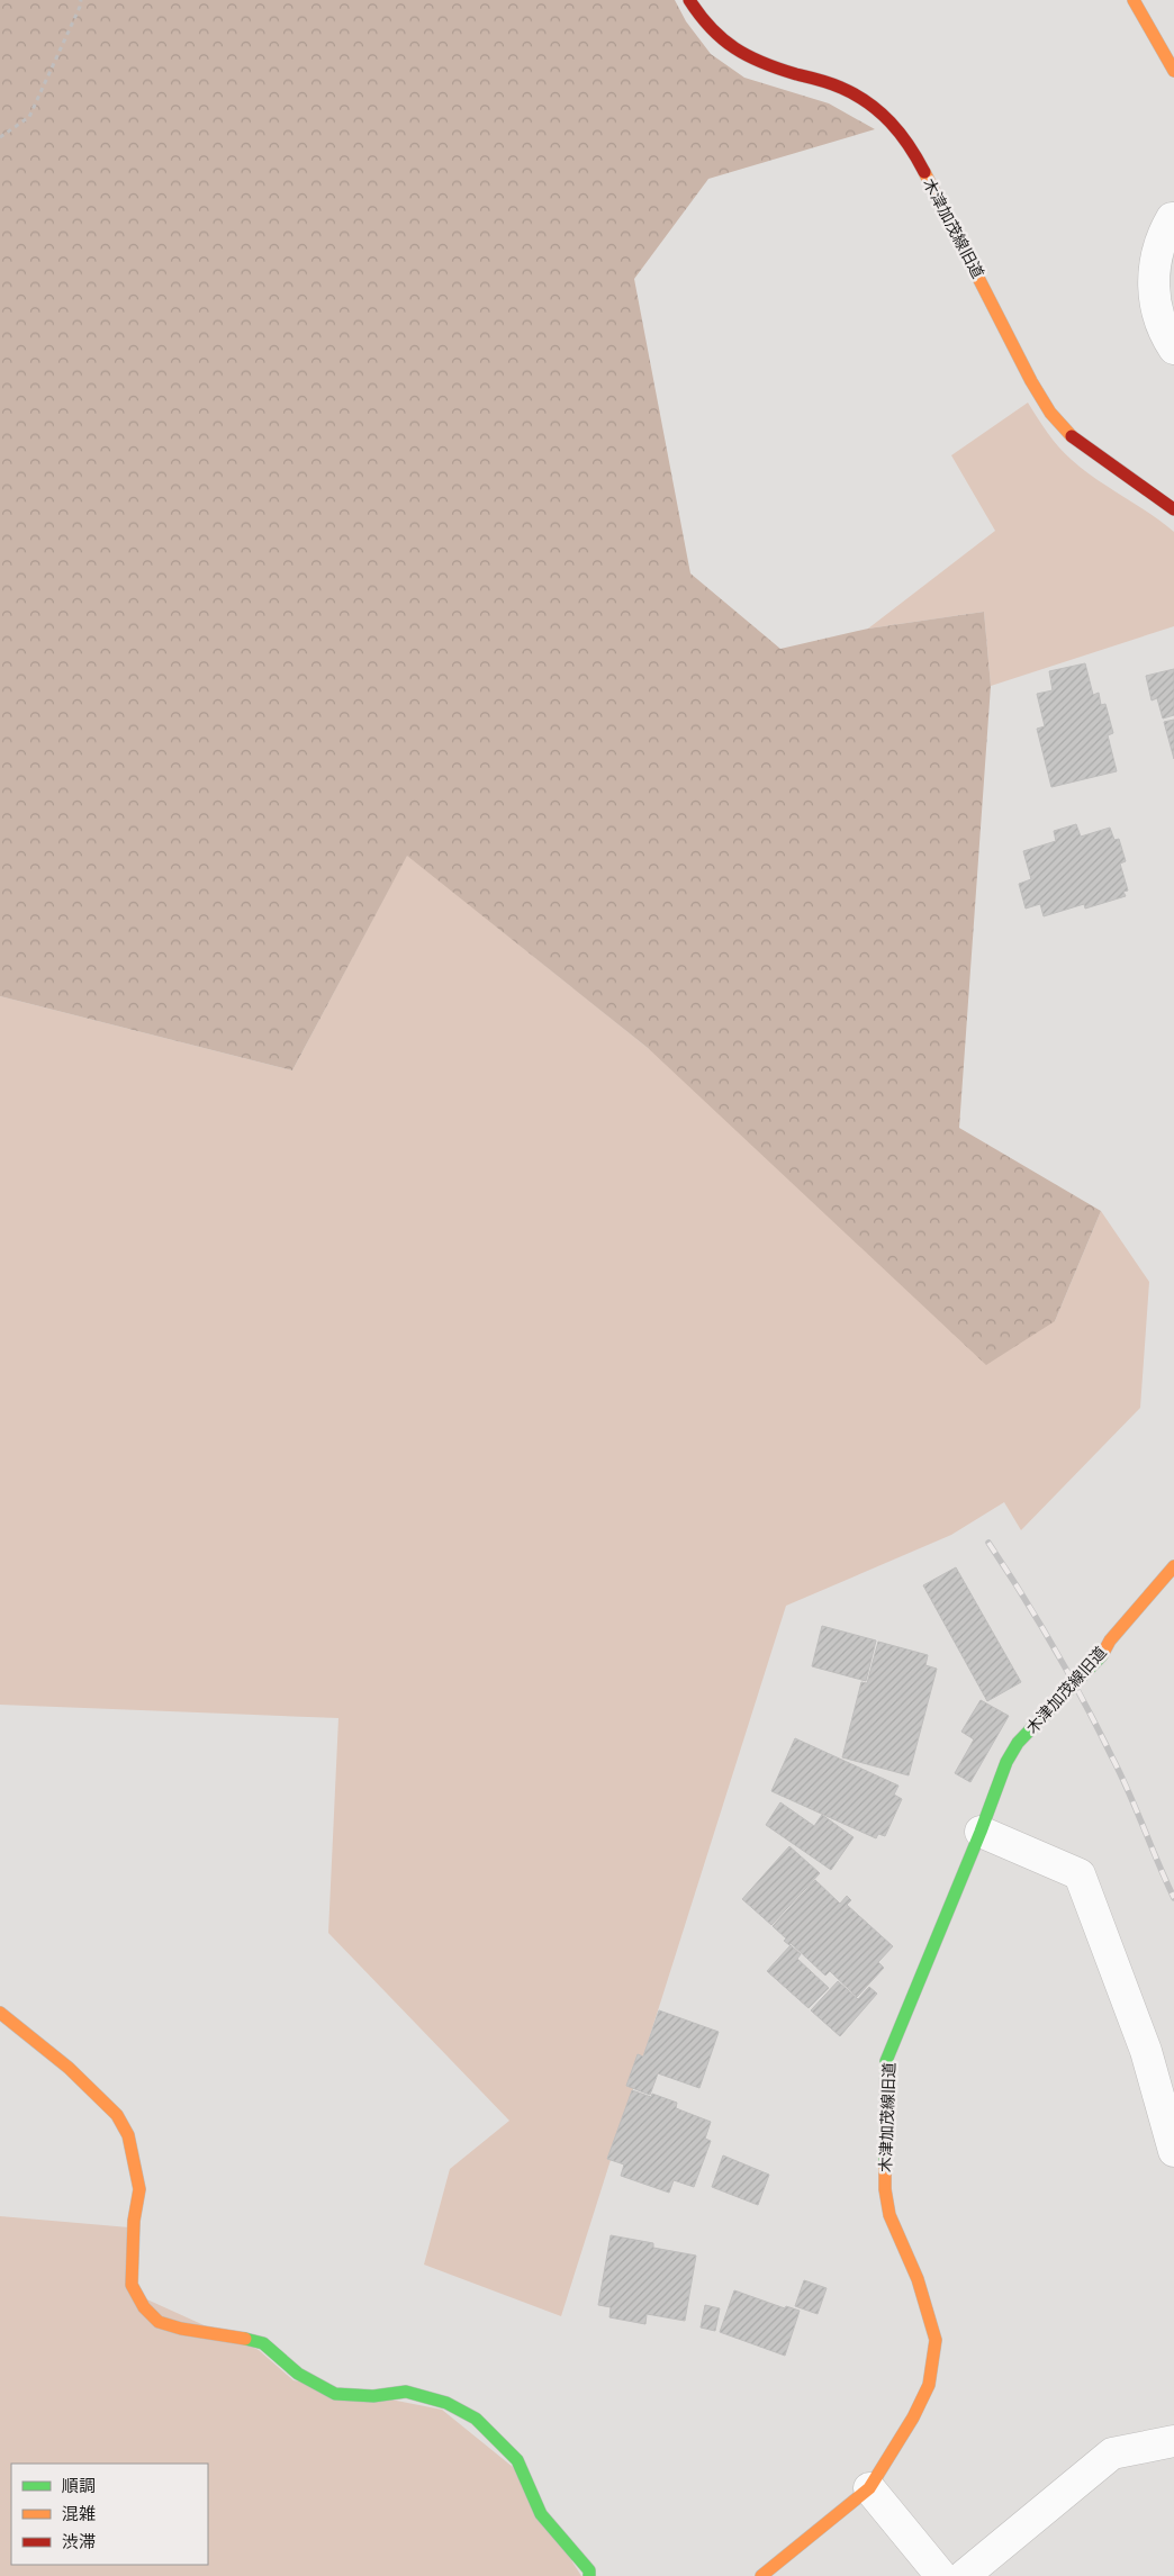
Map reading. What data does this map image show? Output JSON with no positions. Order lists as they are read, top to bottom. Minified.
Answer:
{"streets":{"street":["木津加茂線旧道"]},"legend":["順調","混雑","渋滞"]}
